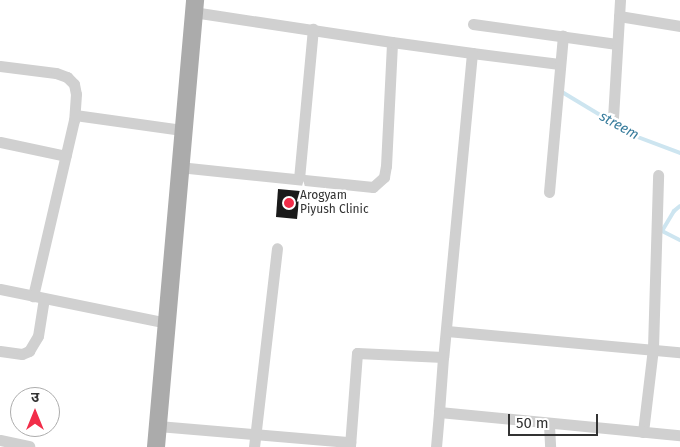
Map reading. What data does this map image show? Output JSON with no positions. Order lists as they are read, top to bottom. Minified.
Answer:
{"water":["streem"],"places":["Arogyam Piyush Clinic"],"scale_bar":"50 m","north":"top"}
